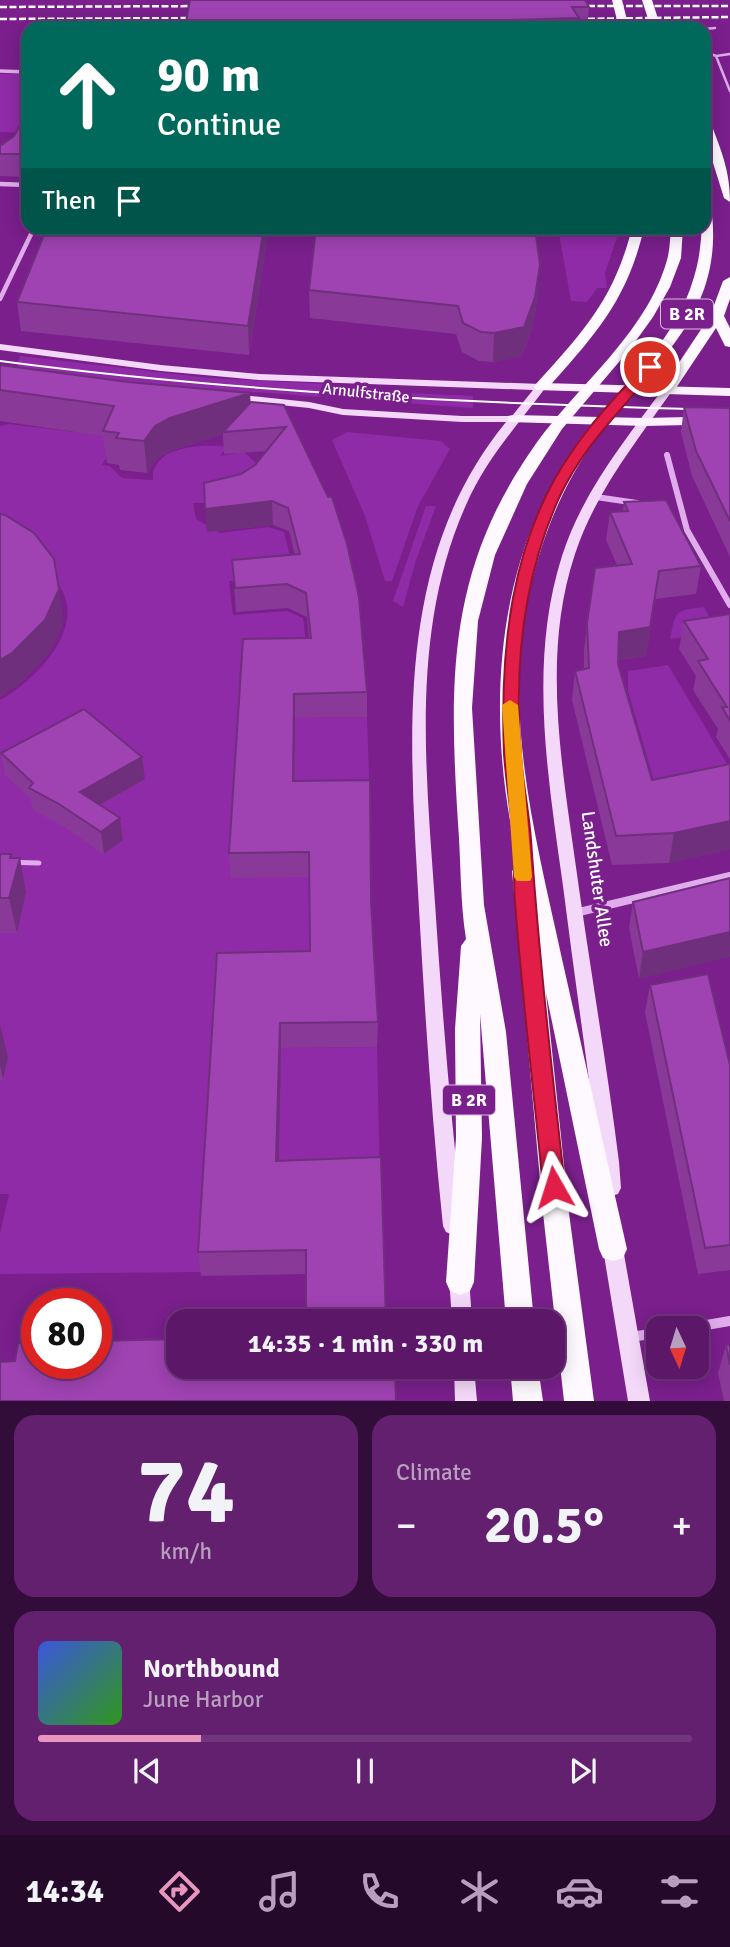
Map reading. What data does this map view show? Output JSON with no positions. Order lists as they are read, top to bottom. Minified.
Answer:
{"streets":{"highway":["B 2R"],"main road":["Arnulfstraße","Landshuter Allee"]},"crossings":[["Arnulfstraße","Landshuter Allee"]],"north":"bottom","page":{"turn":["90 m","Continue"],"then":"Then","limit":"80","trip":"14:35 · 1 min · 330 m","tile":[["74","km/h"],"Climate"],"heat":["−","20.5°","+"],"song":["Northbound","June Harbor"],"tabs":"14:34"}}
